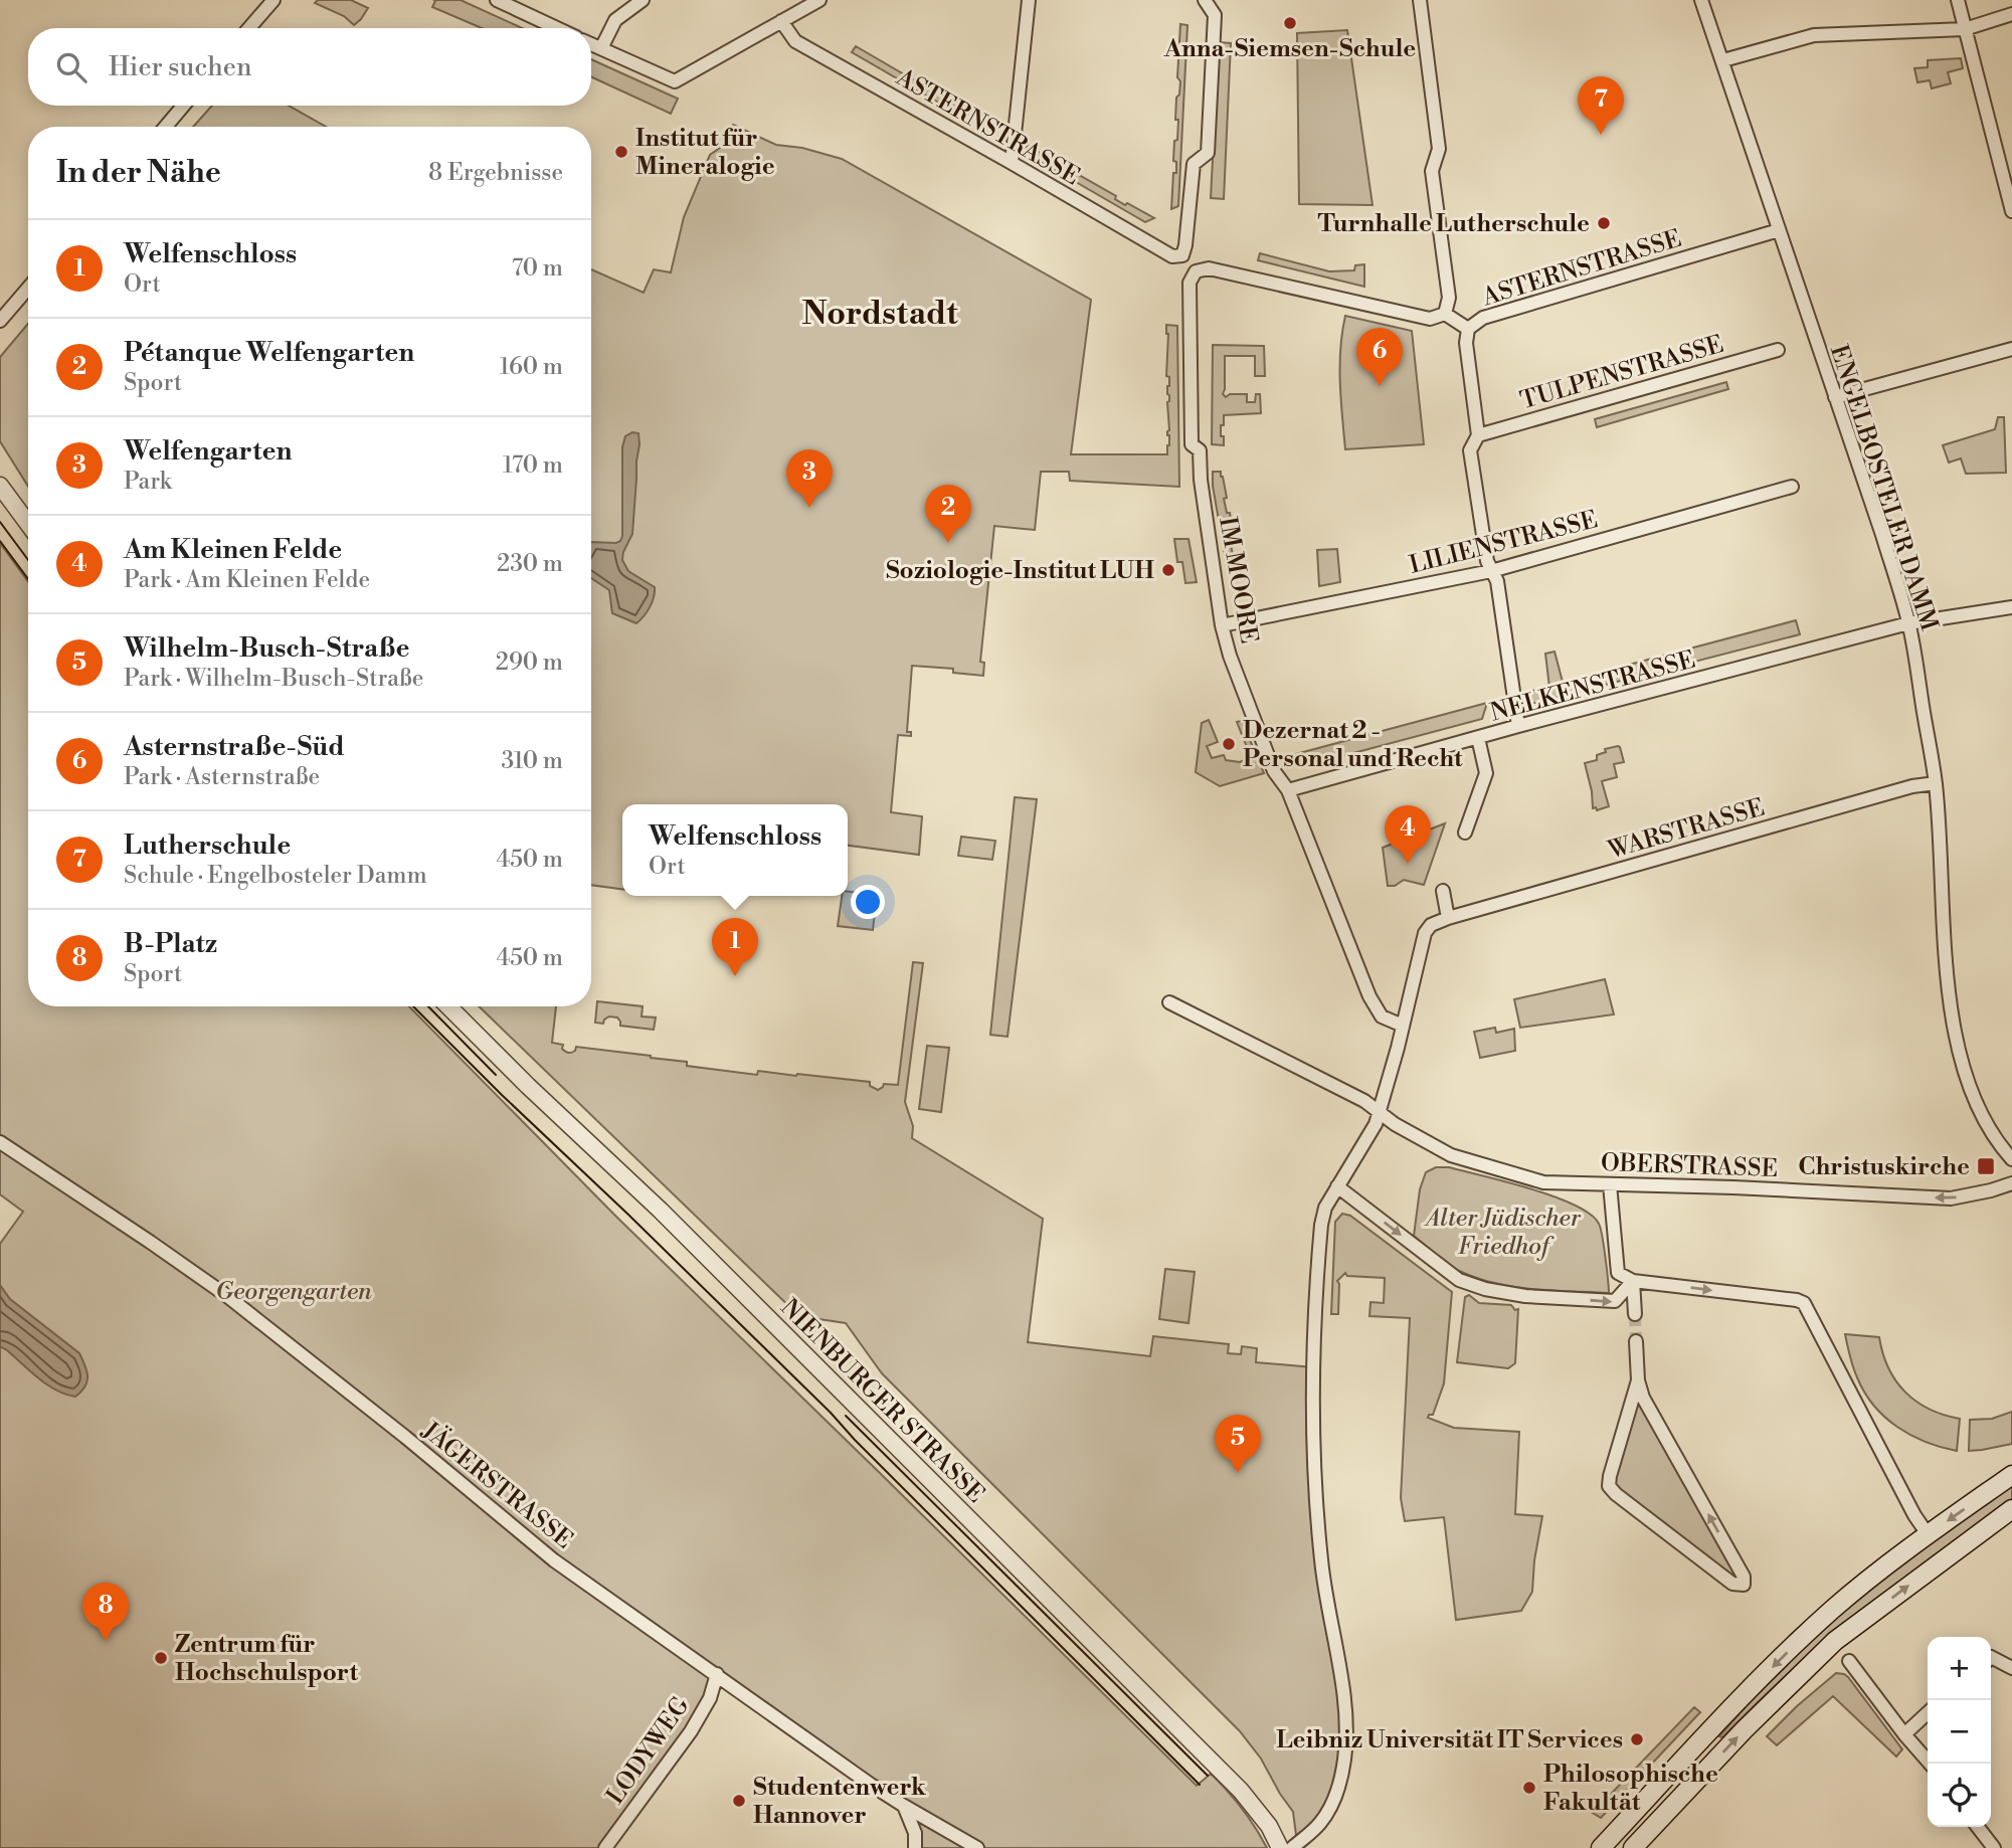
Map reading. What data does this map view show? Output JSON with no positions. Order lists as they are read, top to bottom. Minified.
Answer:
{"streets":{"street":["ASTERNSTRASSE","TULPENSTRASSE","ENGELBOSTELER DAMM","LILIENSTRASSE","IM MOORE","NELKENSTRASSE","WARSTRASSE","OBERSTRASSE","NIENBURGER STRASSE","JÄGERSTRASSE","LODYWEG"]},"crossings":[["ASTERNSTRASSE","ENGELBOSTELER DAMM"],["ASTERNSTRASSE","IM MOORE"],["ENGELBOSTELER DAMM","NELKENSTRASSE"],["ENGELBOSTELER DAMM","WARSTRASSE"],["LILIENSTRASSE","IM MOORE"],["IM MOORE","NELKENSTRASSE"],["JÄGERSTRASSE","LODYWEG"]],"one_way":["OBERSTRASSE"],"districts":["Nordstadt"],"parks":["Alter Jüdischer Friedhof","Georgengarten"],"places":{"other":["Anna-Siemsen-Schule","Institut für Mineralogie","Turnhalle Lutherschule","Soziologie-Institut LUH","Dezernat 2 - Personal und Recht","Zentrum für Hochschulsport","Leibniz Universität IT Services","Philosophische Fakultät","Studentenwerk Hannover"],"transit":["Christuskirche"]},"page":{"search":"Hier suchen","pins":["7","6","3","2","4","1","5","8"],"heading":["In der Nähe","8 Ergebnisse"],"list":[{"mark":"1","name":"Welfenschloss","note":"Ort","value":"70 m"},{"mark":"2","name":"Pétanque Welfengarten","note":"Sport","value":"160 m"},{"mark":"3","name":"Welfengarten","note":"Park","value":"170 m"},{"mark":"4","name":"Am Kleinen Felde","note":"Park · Am Kleinen Felde","value":"230 m"},{"mark":"5","name":"Wilhelm-Busch-Straße","note":"Park · Wilhelm-Busch-Straße","value":"290 m"},{"mark":"6","name":"Asternstraße-Süd","note":"Park · Asternstraße","value":"310 m"},{"mark":"7","name":"Lutherschule","note":"Schule · Engelbosteler Damm","value":"450 m"},{"mark":"8","name":"B-Platz","note":"Sport","value":"450 m"}],"popup":["Welfenschloss","Ort"],"map_buttons":["+","−"]}}
